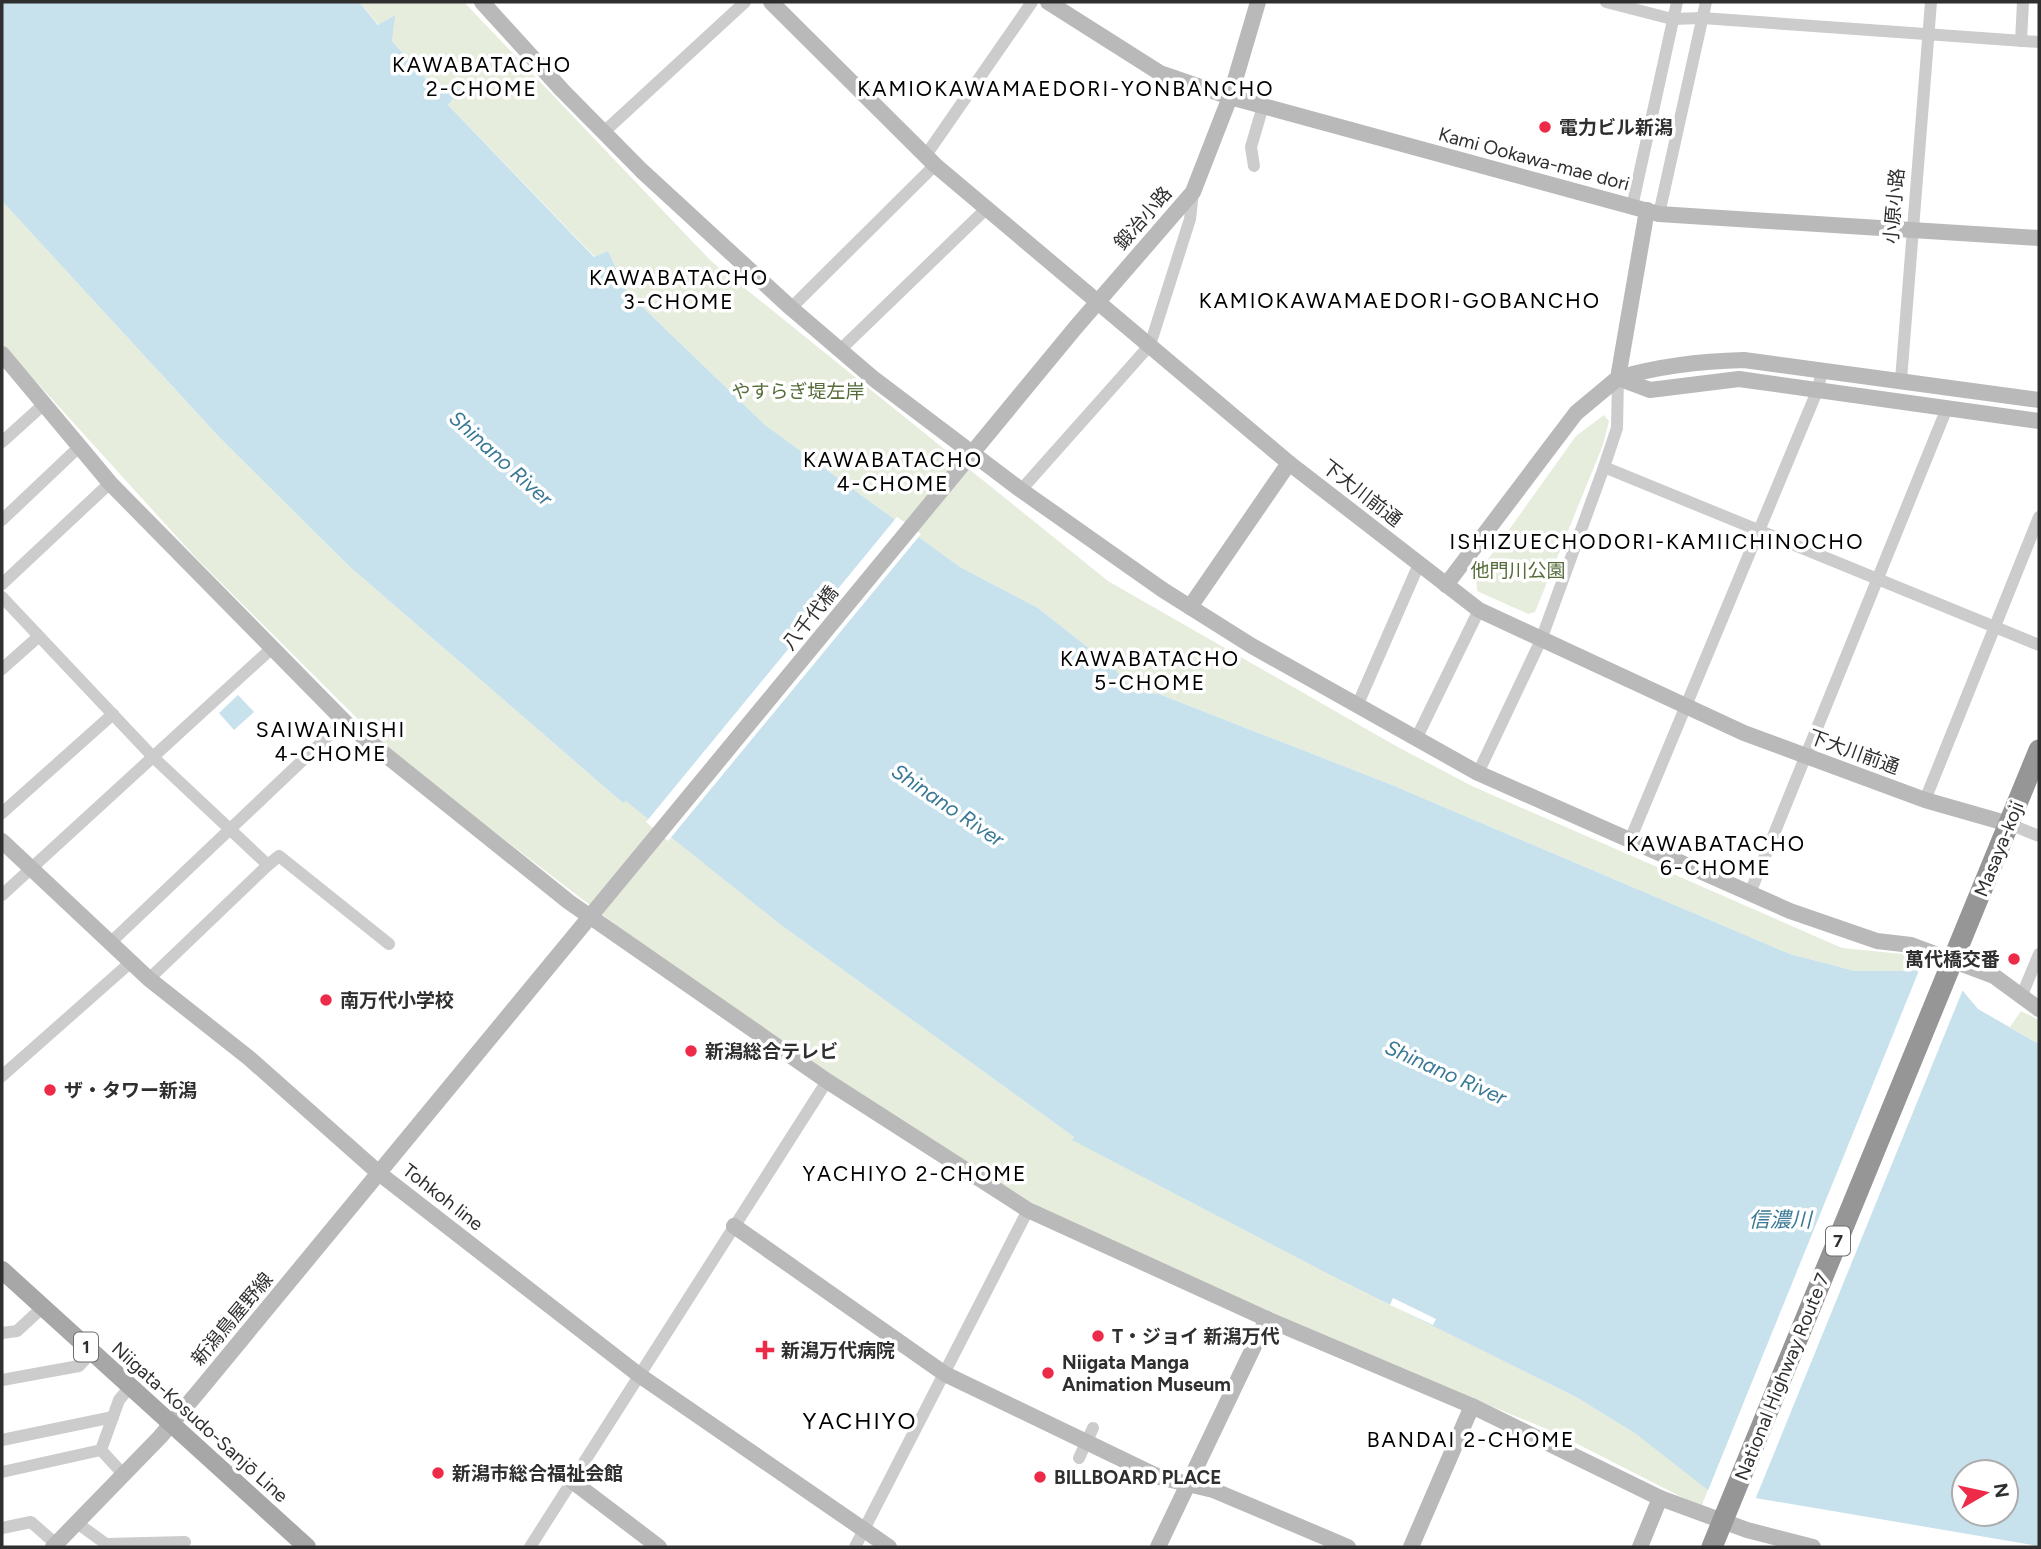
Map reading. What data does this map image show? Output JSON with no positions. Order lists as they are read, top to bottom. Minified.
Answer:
{"streets":{"highway":["Masaya-koji","7","National Highway Route 7"],"main road":["1","Niigata-Kosudo-Sanjō Line"],"street":["Kami Ookawa-mae dori","小原小路","鍛冶小路","下大川前通","八千代橋","Tohkoh line","新潟鳥屋野線"]},"crossings":[["Kami Ookawa-mae dori","小原小路"],["Kami Ookawa-mae dori","鍛冶小路"],["鍛冶小路","下大川前通"],["鍛冶小路","八千代橋"],["下大川前通","Masaya-koji"],["八千代橋","Tohkoh line"],["八千代橋","新潟鳥屋野線"],["Masaya-koji","National Highway Route 7"],["Tohkoh line","新潟鳥屋野線"],["新潟鳥屋野線","Niigata-Kosudo-Sanjō Line"]],"districts":["KAWABATACHO 2-CHOME","KAMIOKAWAMAEDORI-YONBANCHO","KAWABATACHO 3-CHOME","KAMIOKAWAMAEDORI-GOBANCHO","KAWABATACHO 4-CHOME","ISHIZUECHODORI-KAMIICHINOCHO","KAWABATACHO 5-CHOME","SAIWAINISHI 4-CHOME","KAWABATACHO 6-CHOME","YACHIYO 2-CHOME","YACHIYO","BANDAI 2-CHOME"],"water":["Shinano River","信濃川"],"parks":["やすらぎ堤左岸","他門川公園"],"places":{"other":["電力ビル新潟","萬代橋交番","南万代小学校","新潟総合テレビ","ザ・タワー新潟","T・ジョイ 新潟万代","Niigata Manga Animation Museum","新潟市総合福祉会館","BILLBOARD PLACE"],"health":["新潟万代病院"]},"north":"right"}
